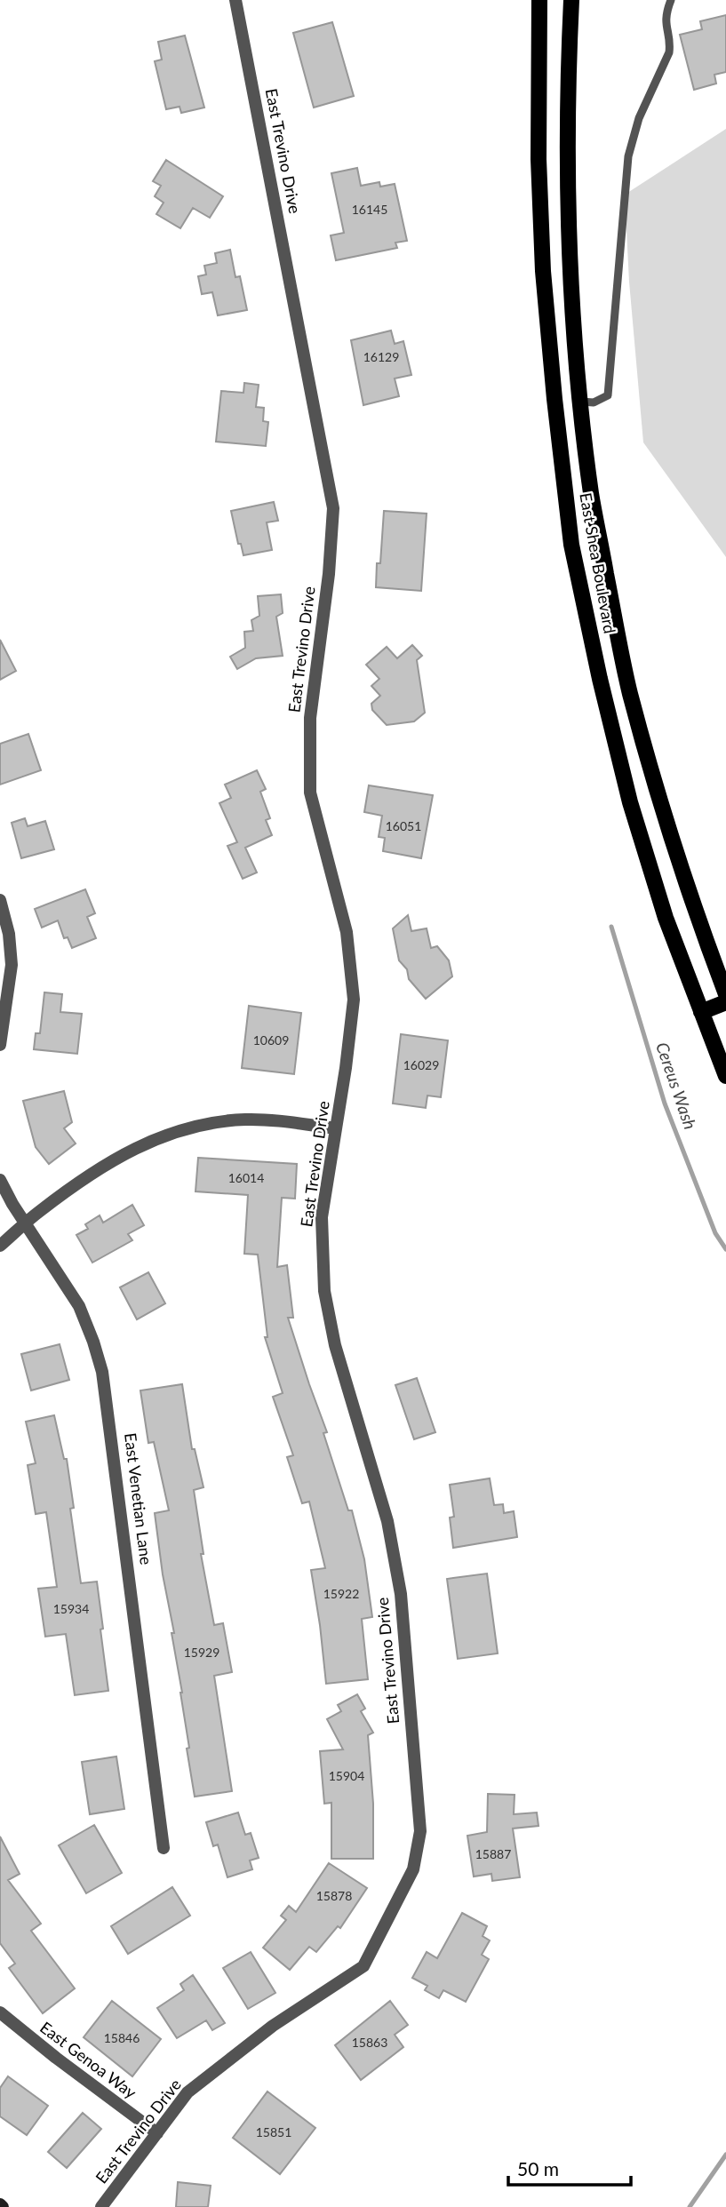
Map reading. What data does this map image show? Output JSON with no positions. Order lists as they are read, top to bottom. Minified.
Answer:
{"streets":{"main road":["East Shea Boulevard"],"street":["East Trevino Drive","East Venetian Lane","East Genoa Way"]},"crossings":[["East Trevino Drive","East Genoa Way"]],"water":["Cereus Wash"],"house_numbers":["16145","16129","16051","10609","16029","16014","15922","15934","15929","15904","15887","15878","15846","15863","15851"],"scale_bar":"50 m"}
